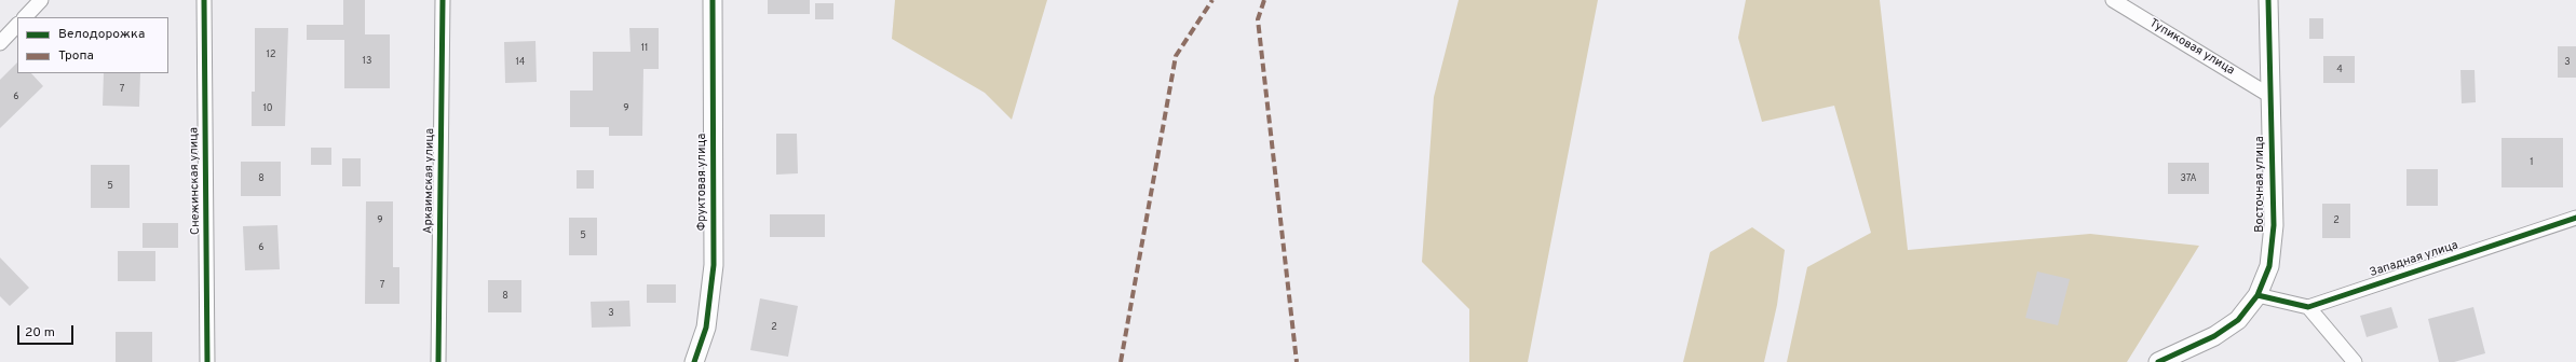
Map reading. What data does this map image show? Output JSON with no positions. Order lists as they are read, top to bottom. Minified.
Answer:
{"streets":{"street":["Тупиковая улица","Снежинская улица","Аркаимская улица","Фруктовая улица","Восточная улица","Западная улица"]},"crossings":[["Тупиковая улица","Восточная улица"]],"house_numbers":["11","12","13","14","3","4","7","6","10","9","1","8","37А","5","9","2","5","6","7","8","3","2"],"legend":["Велодорожка","Тропа"],"scale_bar":"20 m"}
